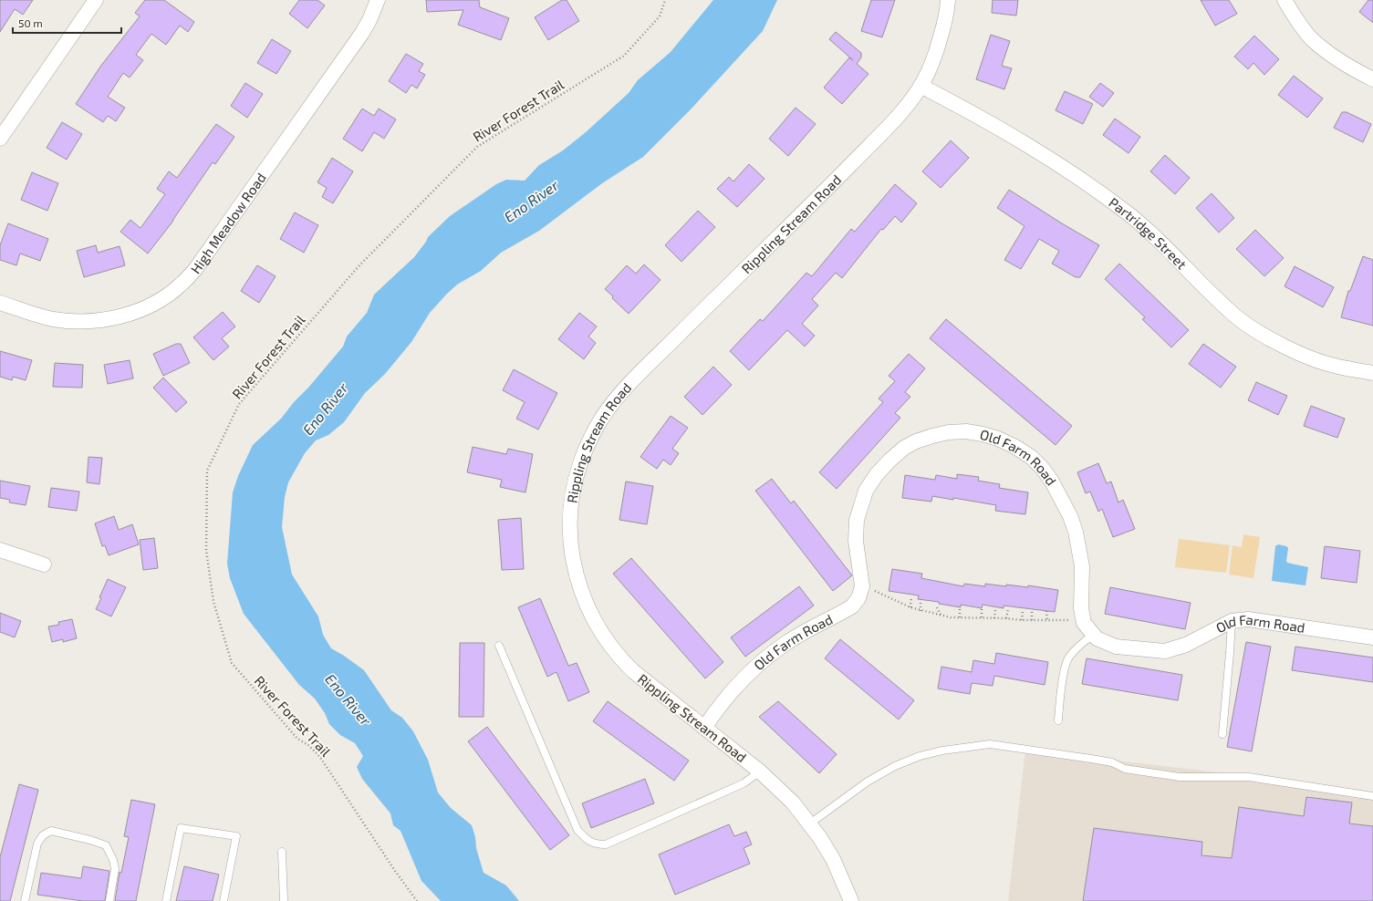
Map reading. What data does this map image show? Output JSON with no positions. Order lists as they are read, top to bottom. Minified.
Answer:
{"streets":{"street":["High Meadow Road","Rippling Stream Road","Partridge Street","Old Farm Road"],"path":["River Forest Trail"]},"crossings":[["Rippling Stream Road","Partridge Street"],["Rippling Stream Road","Old Farm Road"]],"water":["Eno River"],"scale_bar":"50 m"}
